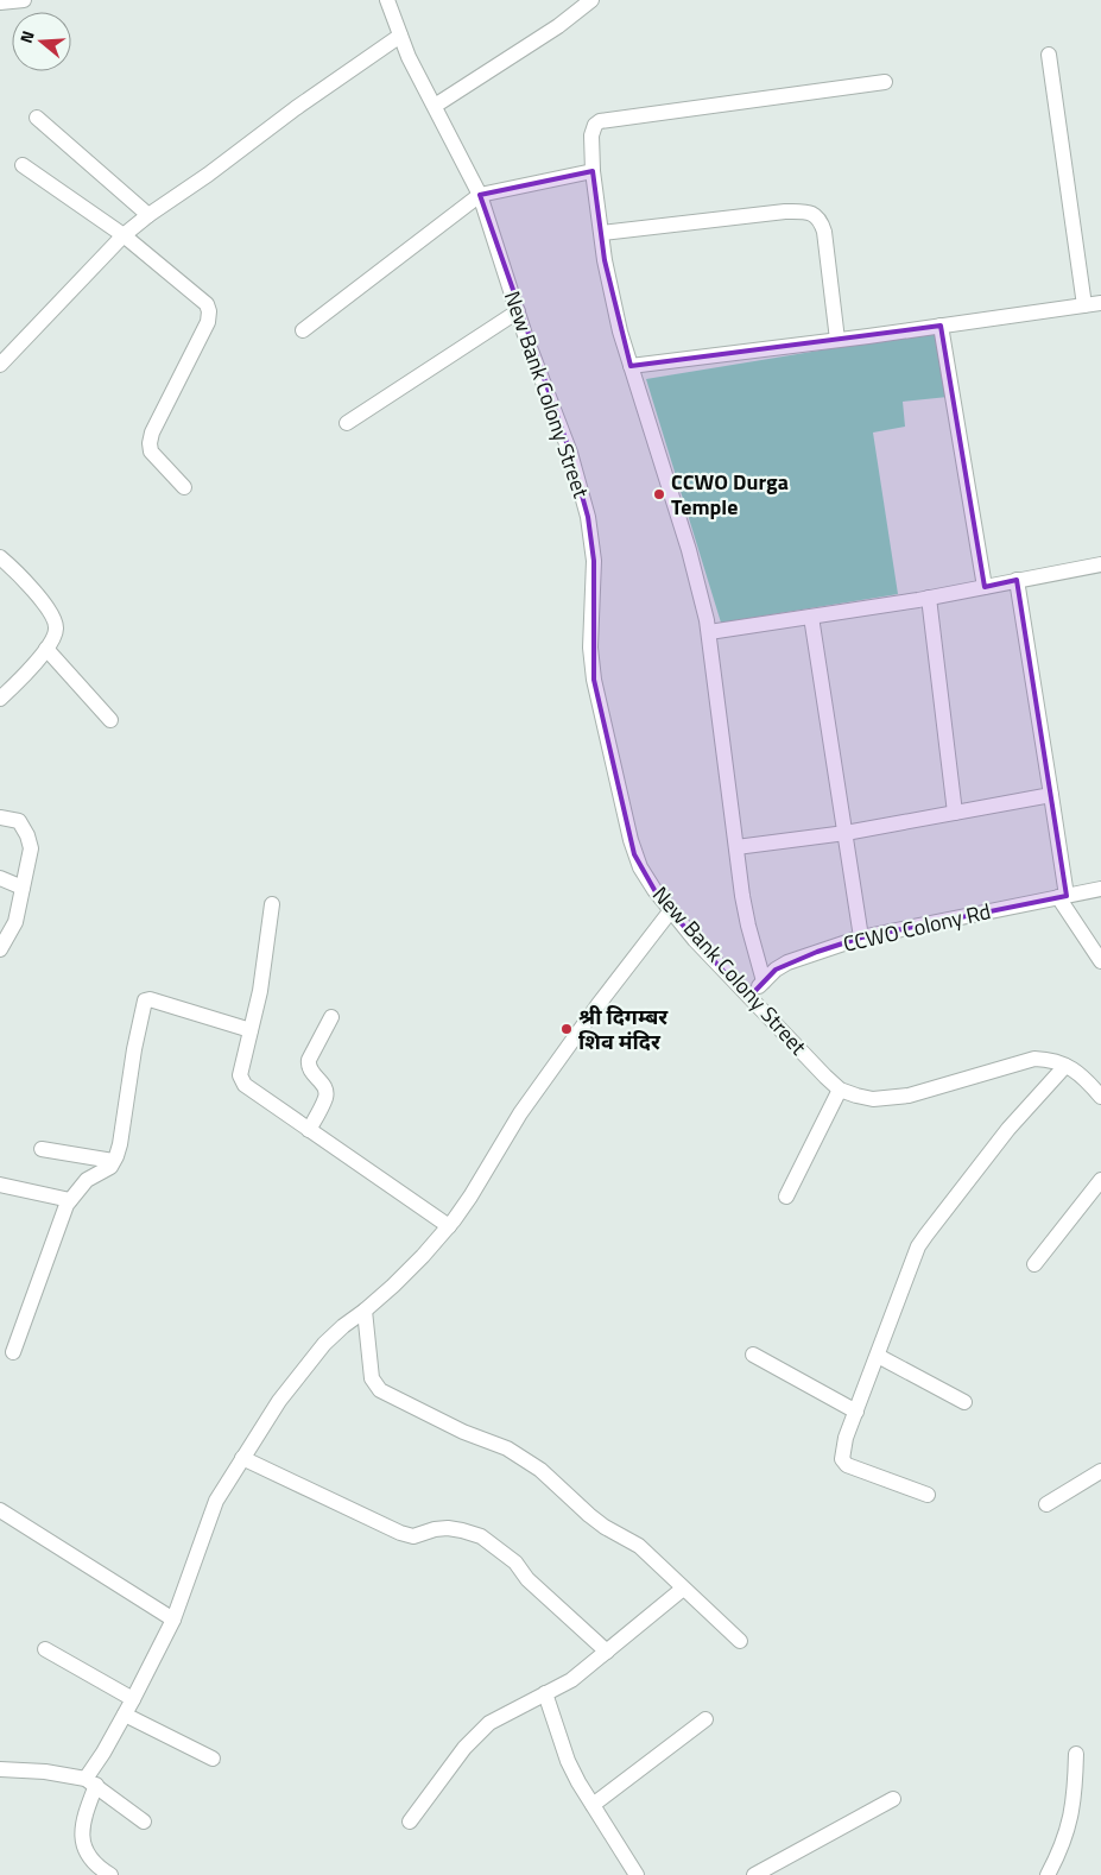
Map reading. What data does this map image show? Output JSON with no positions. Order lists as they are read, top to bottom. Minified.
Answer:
{"streets":{"street":["New Bank Colony Street","CCWO Colony Rd"]},"crossings":[["New Bank Colony Street","CCWO Colony Rd"]],"places":["CCWO Durga Temple","श्री दिगम्बर शिव मंदिर"],"north":"left"}
